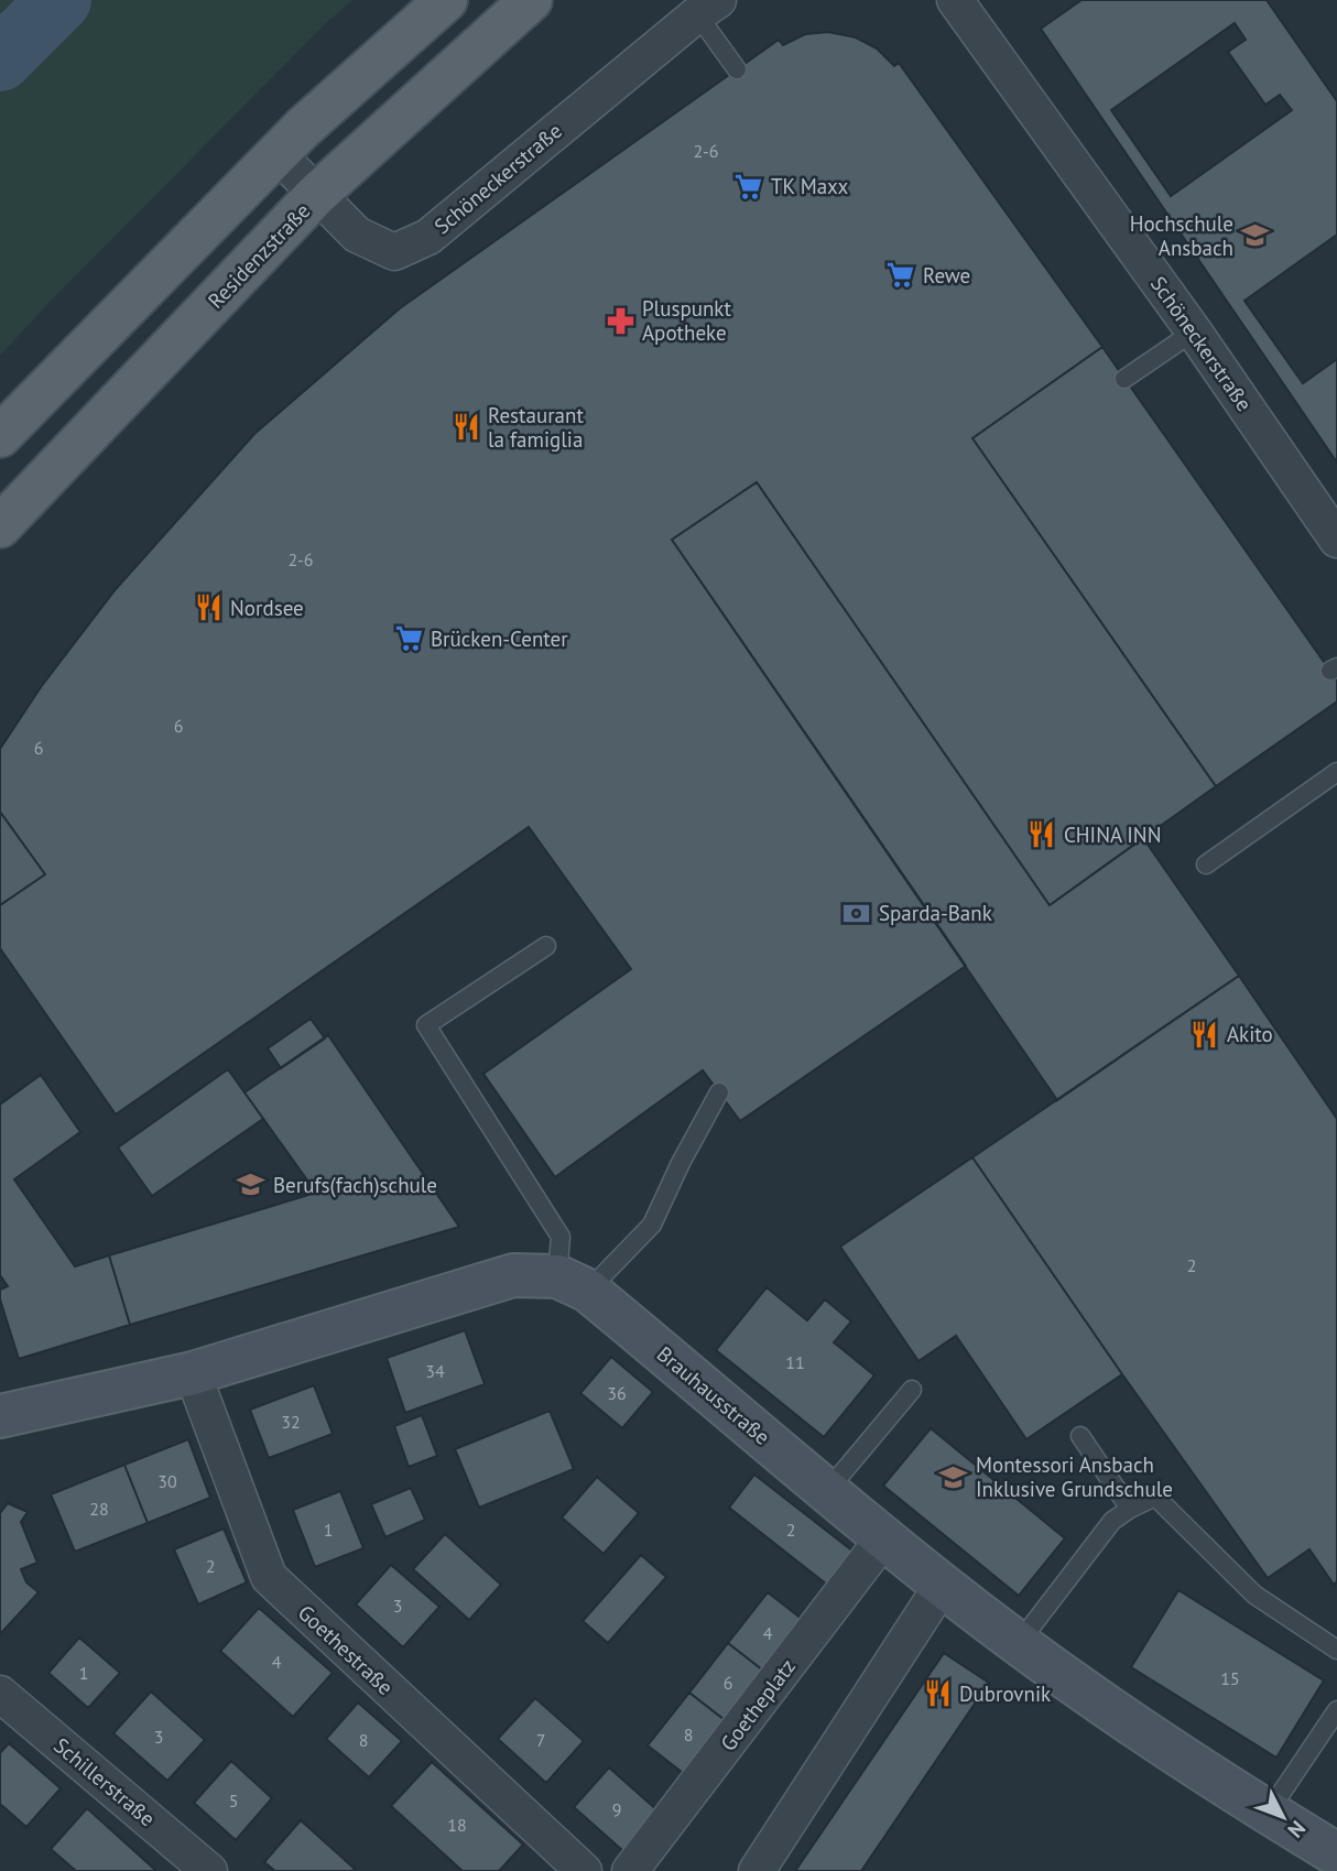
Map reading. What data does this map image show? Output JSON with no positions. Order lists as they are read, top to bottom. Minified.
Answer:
{"streets":{"main road":["Residenzstraße","Brauhausstraße"],"street":["Schöneckerstraße","Goethestraße","Goetheplatz","Schillerstraße"]},"crossings":[["Schöneckerstraße","Residenzstraße"],["Brauhausstraße","Goetheplatz"]],"places":{"supermarket":["TK Maxx","Rewe","Brücken-Center"],"school or university":["Hochschule Ansbach","Berufs(fach)schule","Montessori Ansbach Inklusive Grundschule"],"pharmacy":["Pluspunkt Apotheke"],"restaurant":["Restaurant la famiglia","Nordsee","CHINA INN","Akito","Dubrovnik"],"bank":["Sparda-Bank"]},"house_numbers":["2-6","2-6","6","6","2","11","34","36","32","30","28","1","2","2","3","4","4","1","15","6","8","3","8","7","5","9","18"],"north":"bottom right"}
